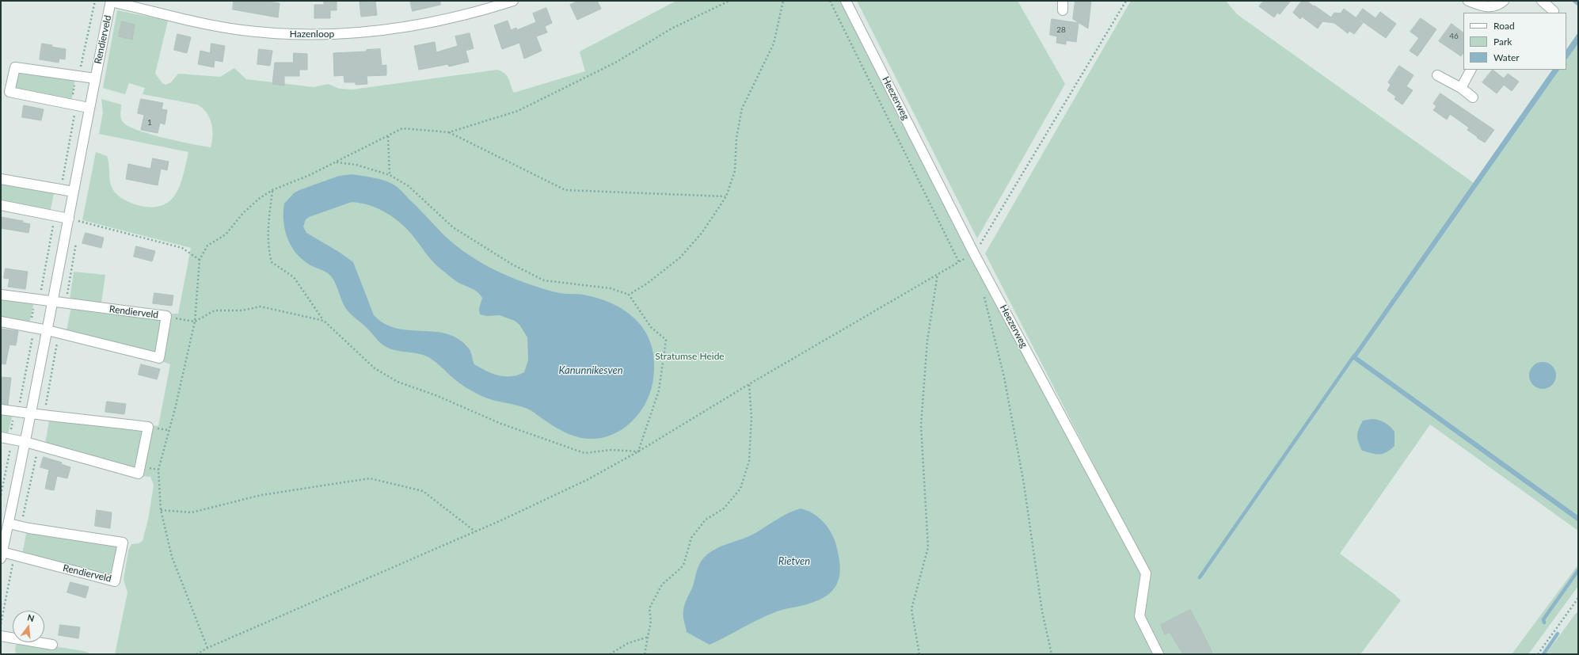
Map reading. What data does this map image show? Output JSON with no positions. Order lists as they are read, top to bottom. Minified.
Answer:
{"streets":{"street":["Hazenloop","Rendierveld","Heezerweg"]},"crossings":[["Hazenloop","Rendierveld"]],"water":["Kanunnikesven","Rietven"],"parks":["Stratumse Heide"],"house_numbers":["28","46","1"],"legend":["Road","Park","Water"],"north":"top"}
